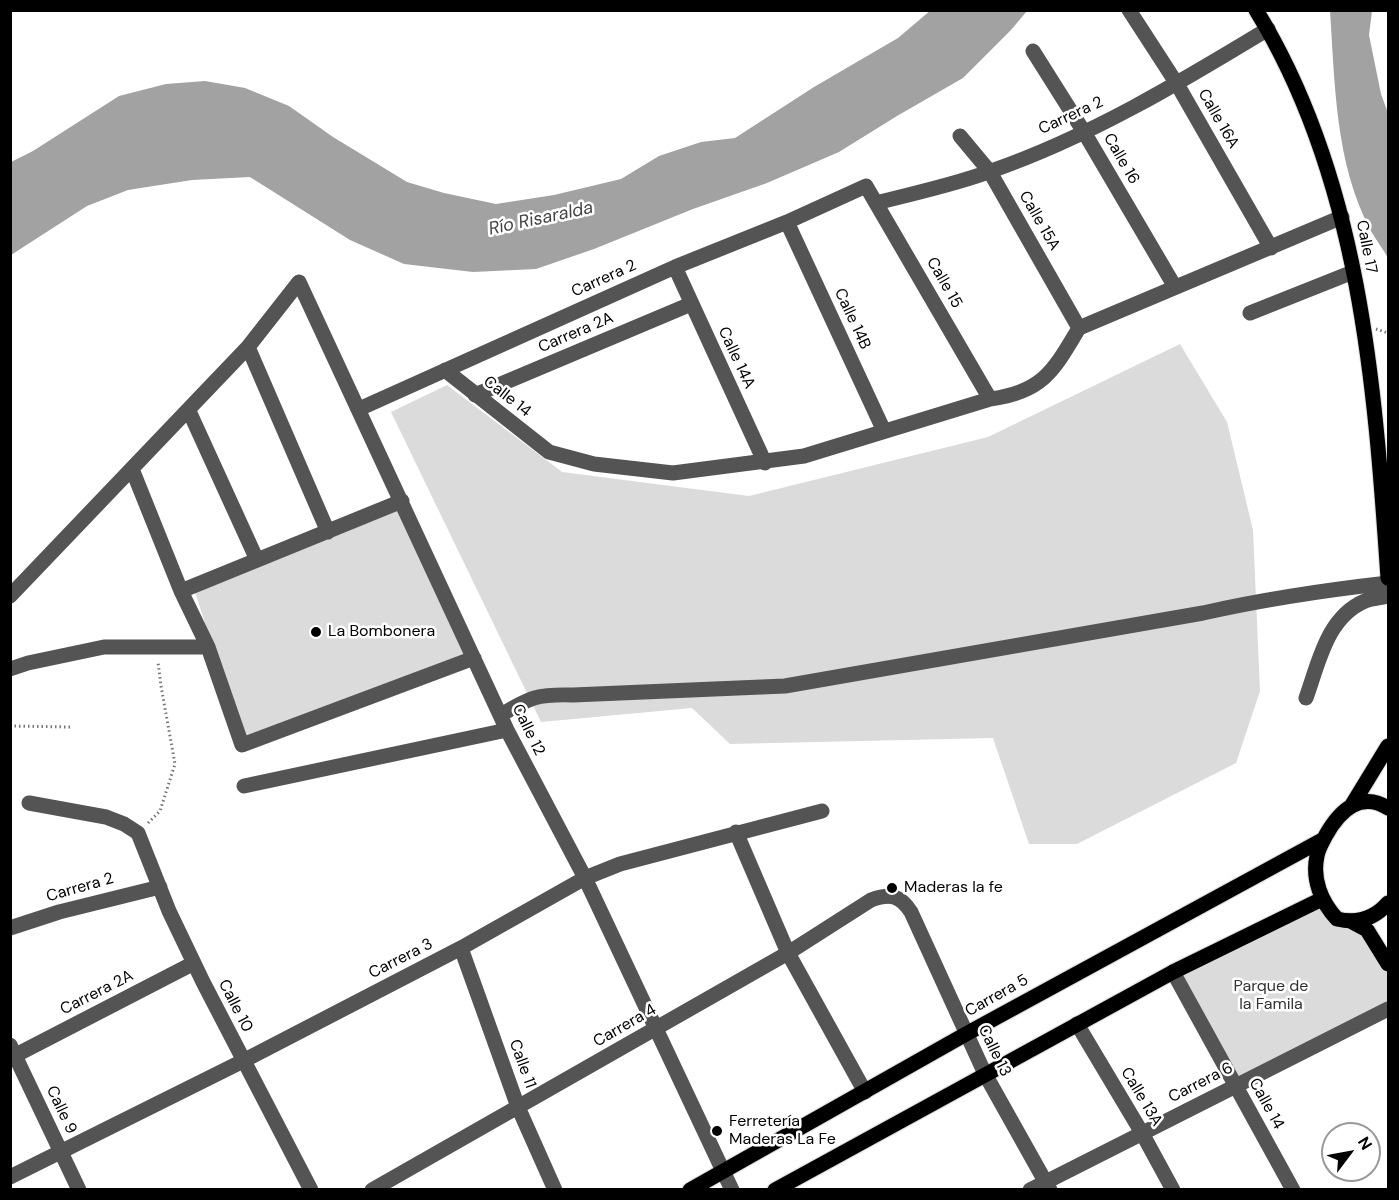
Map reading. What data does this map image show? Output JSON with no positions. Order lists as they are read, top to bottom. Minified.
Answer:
{"streets":{"main road":["Calle 17","Carrera 5"],"street":["Carrera 2","Calle 16A","Calle 16","Calle 15A","Calle 15","Calle 14B","Carrera 2A","Calle 14A","Calle 14","Calle 12","Carrera 3","Calle 10","Carrera 4","Calle 13","Calle 11","Carrera 6","Calle 13A","Calle 9"]},"crossings":[["Carrera 2","Calle 16A"],["Carrera 2","Calle 16"],["Carrera 2","Calle 15A"],["Carrera 2","Calle 17"],["Carrera 2","Calle 15"],["Carrera 2","Calle 14B"],["Carrera 2","Calle 14A"],["Carrera 2","Calle 14"],["Carrera 2","Calle 12"],["Carrera 2","Calle 10"],["Carrera 2A","Calle 14A"],["Carrera 2A","Calle 14"],["Carrera 2A","Calle 10"],["Carrera 2A","Calle 9"],["Calle 14A","Calle 14"],["Calle 14","Carrera 6"],["Calle 12","Carrera 3"],["Calle 12","Carrera 5"],["Calle 12","Carrera 4"],["Carrera 3","Calle 10"],["Carrera 3","Calle 11"],["Carrera 3","Calle 9"],["Carrera 5","Calle 13"],["Carrera 4","Calle 13"],["Carrera 4","Calle 11"],["Calle 13","Carrera 6"],["Carrera 6","Calle 13A"]],"water":["Río Risaralda"],"parks":["Parque de la Famila"],"places":["La Bombonera","Maderas la fe","Ferretería Maderas La Fe"],"north":"top right"}
